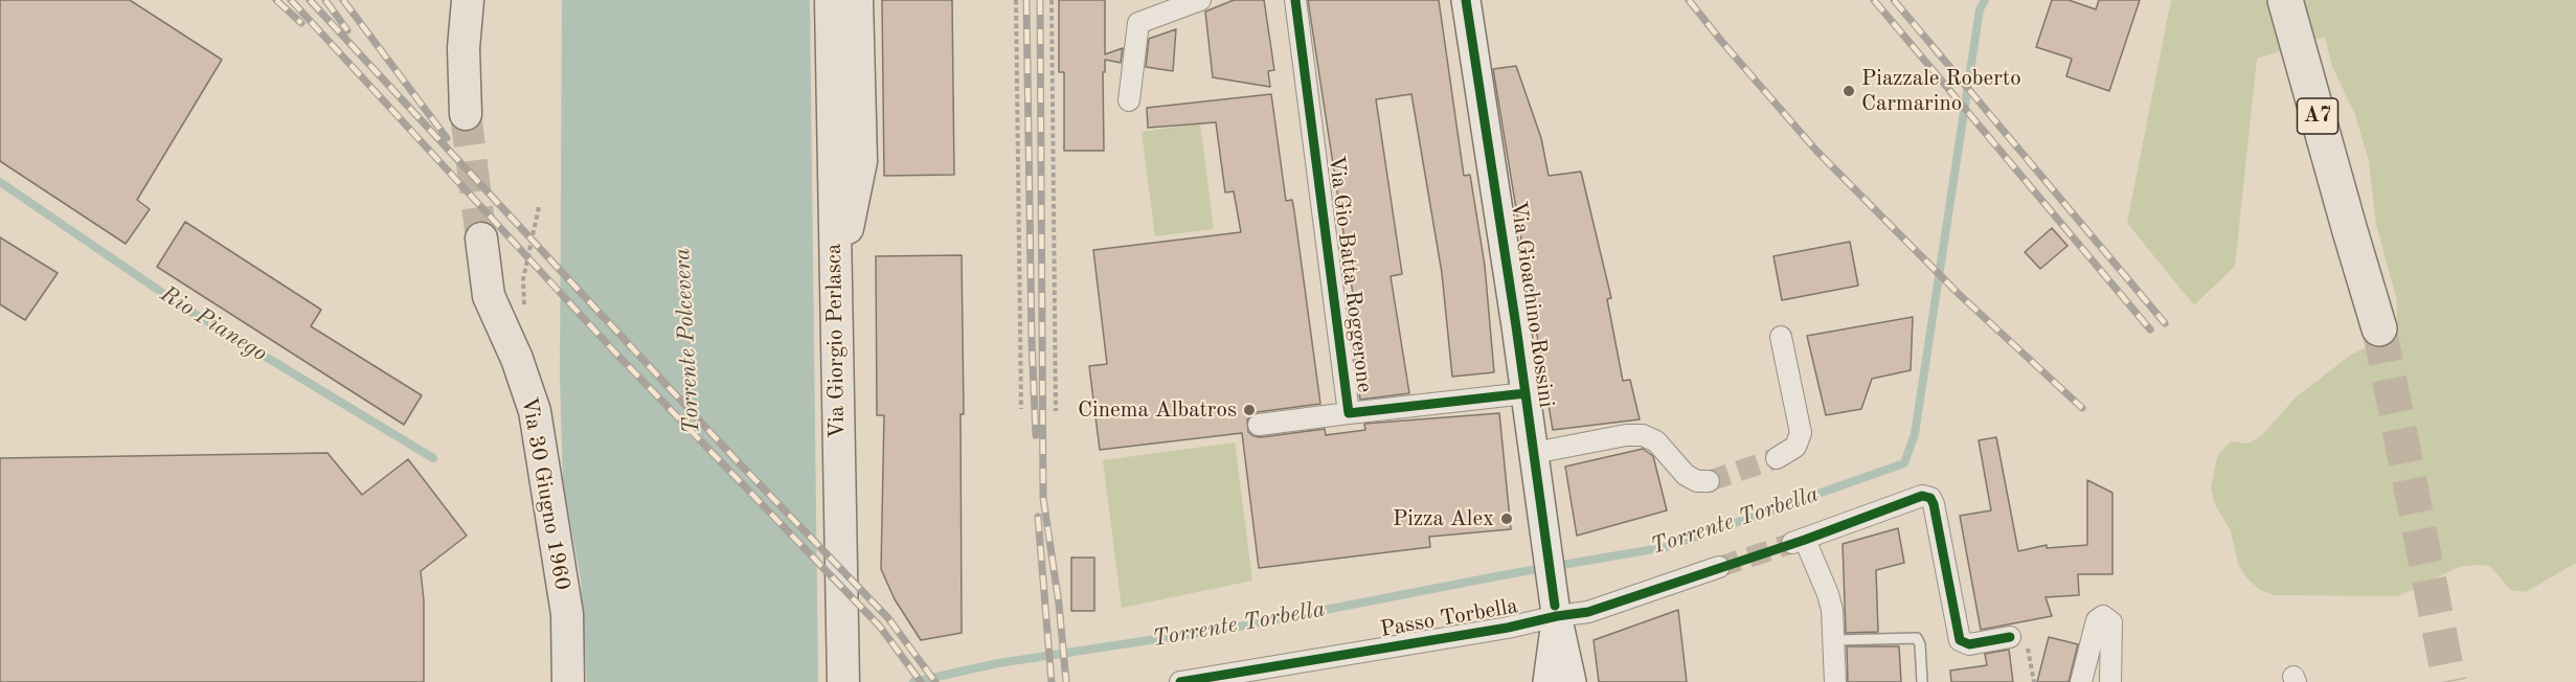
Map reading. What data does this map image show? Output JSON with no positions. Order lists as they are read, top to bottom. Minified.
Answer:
{"streets":{"highway":["A7"],"main road":["Via Gioachino Rossini","Via Giorgio Perlasca","Via 30 Giugno 1960"],"street":["Via Gio Batta Roggerone","Passo Torbella"]},"crossings":[["Via Gio Batta Roggerone","Via Gioachino Rossini"],["Via Gioachino Rossini","Passo Torbella"]],"water":["Rio Pianego","Torrente Polcevera","Torrente Torbella"],"places":["Piazzale Roberto Carmarino","Cinema Albatros","Pizza Alex"]}
